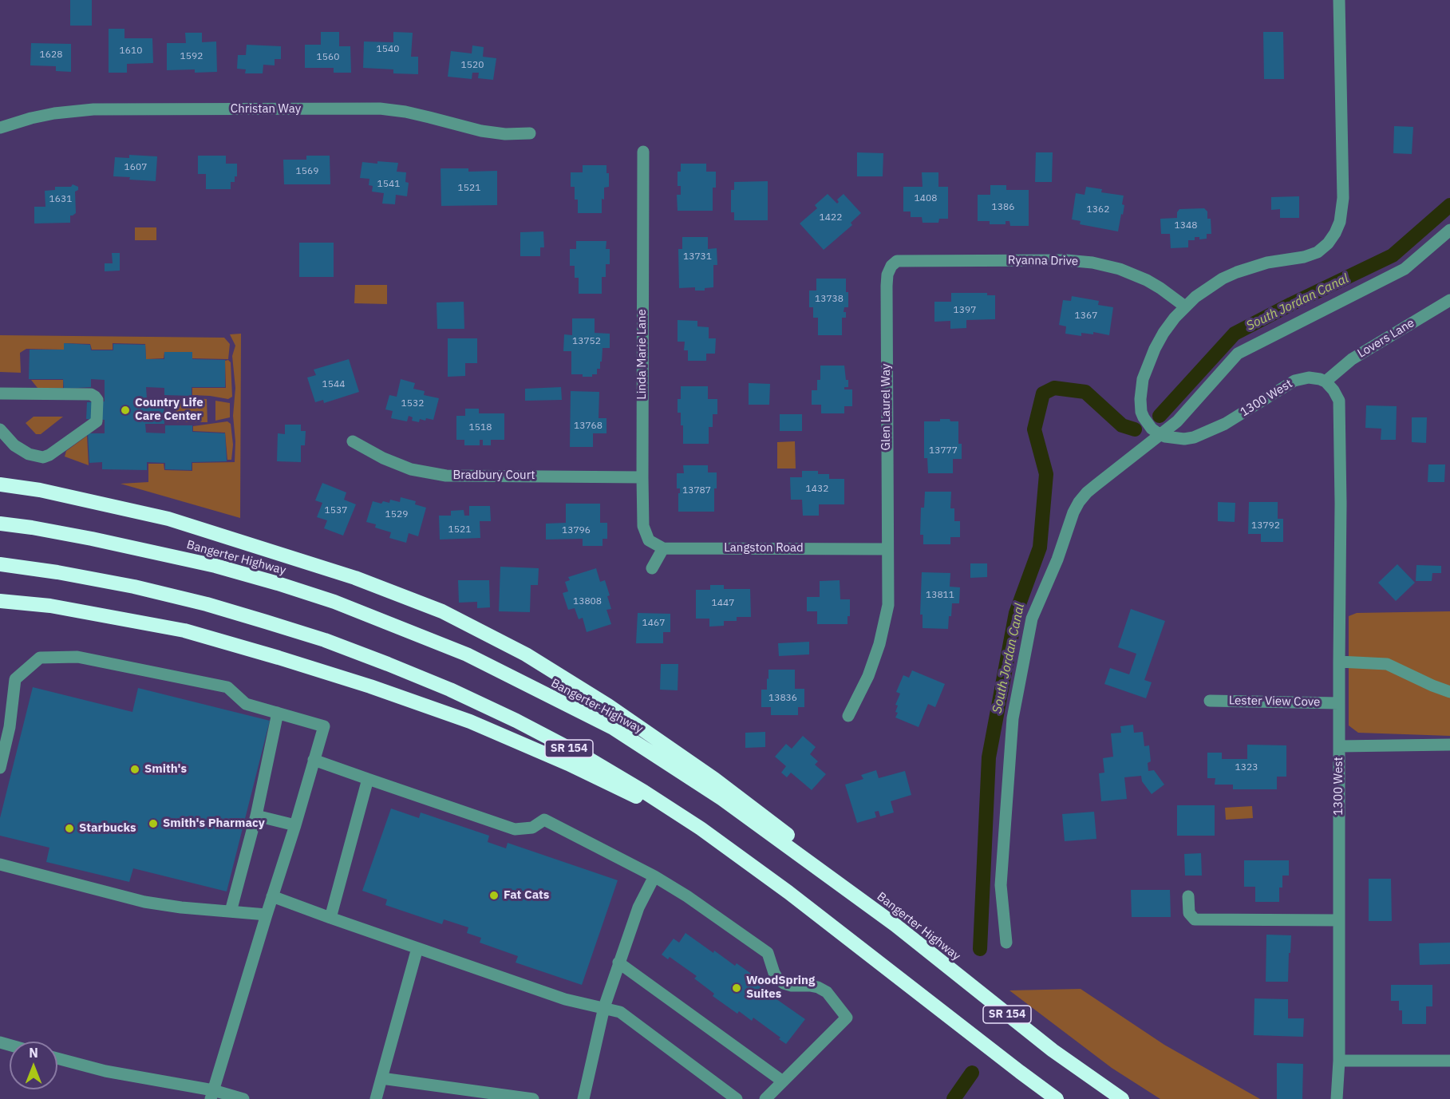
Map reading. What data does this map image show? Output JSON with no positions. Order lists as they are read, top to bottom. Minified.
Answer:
{"streets":{"highway":["Bangerter Highway","SR 154"],"street":["Christan Way","Ryanna Drive","Lovers Lane","Linda Marie Lane","1300 West","Glen Laurel Way","Bradbury Court","Langston Road","Lester View Cove"]},"crossings":[["Ryanna Drive","Glen Laurel Way"],["Lovers Lane","1300 West"],["Linda Marie Lane","Bradbury Court"],["Linda Marie Lane","Langston Road"],["1300 West","Lester View Cove"],["Glen Laurel Way","Langston Road"]],"water":["South Jordan Canal"],"places":["Country Life Care Center","Smith's","Smith's Pharmacy","Starbucks","Fat Cats","WoodSpring Suites"],"house_numbers":["1540","1610","1628","1592","1560","1520","1607","1569","1541","1521","1408","1631","1386","1362","1422","1348","13731","13738","1397","1367","13752","1544","1532","13768","1518","13777","1432","13787","1537","1529","13792","1521","13796","13811","13808","1447","1467","13836","1323"],"north":"top"}
